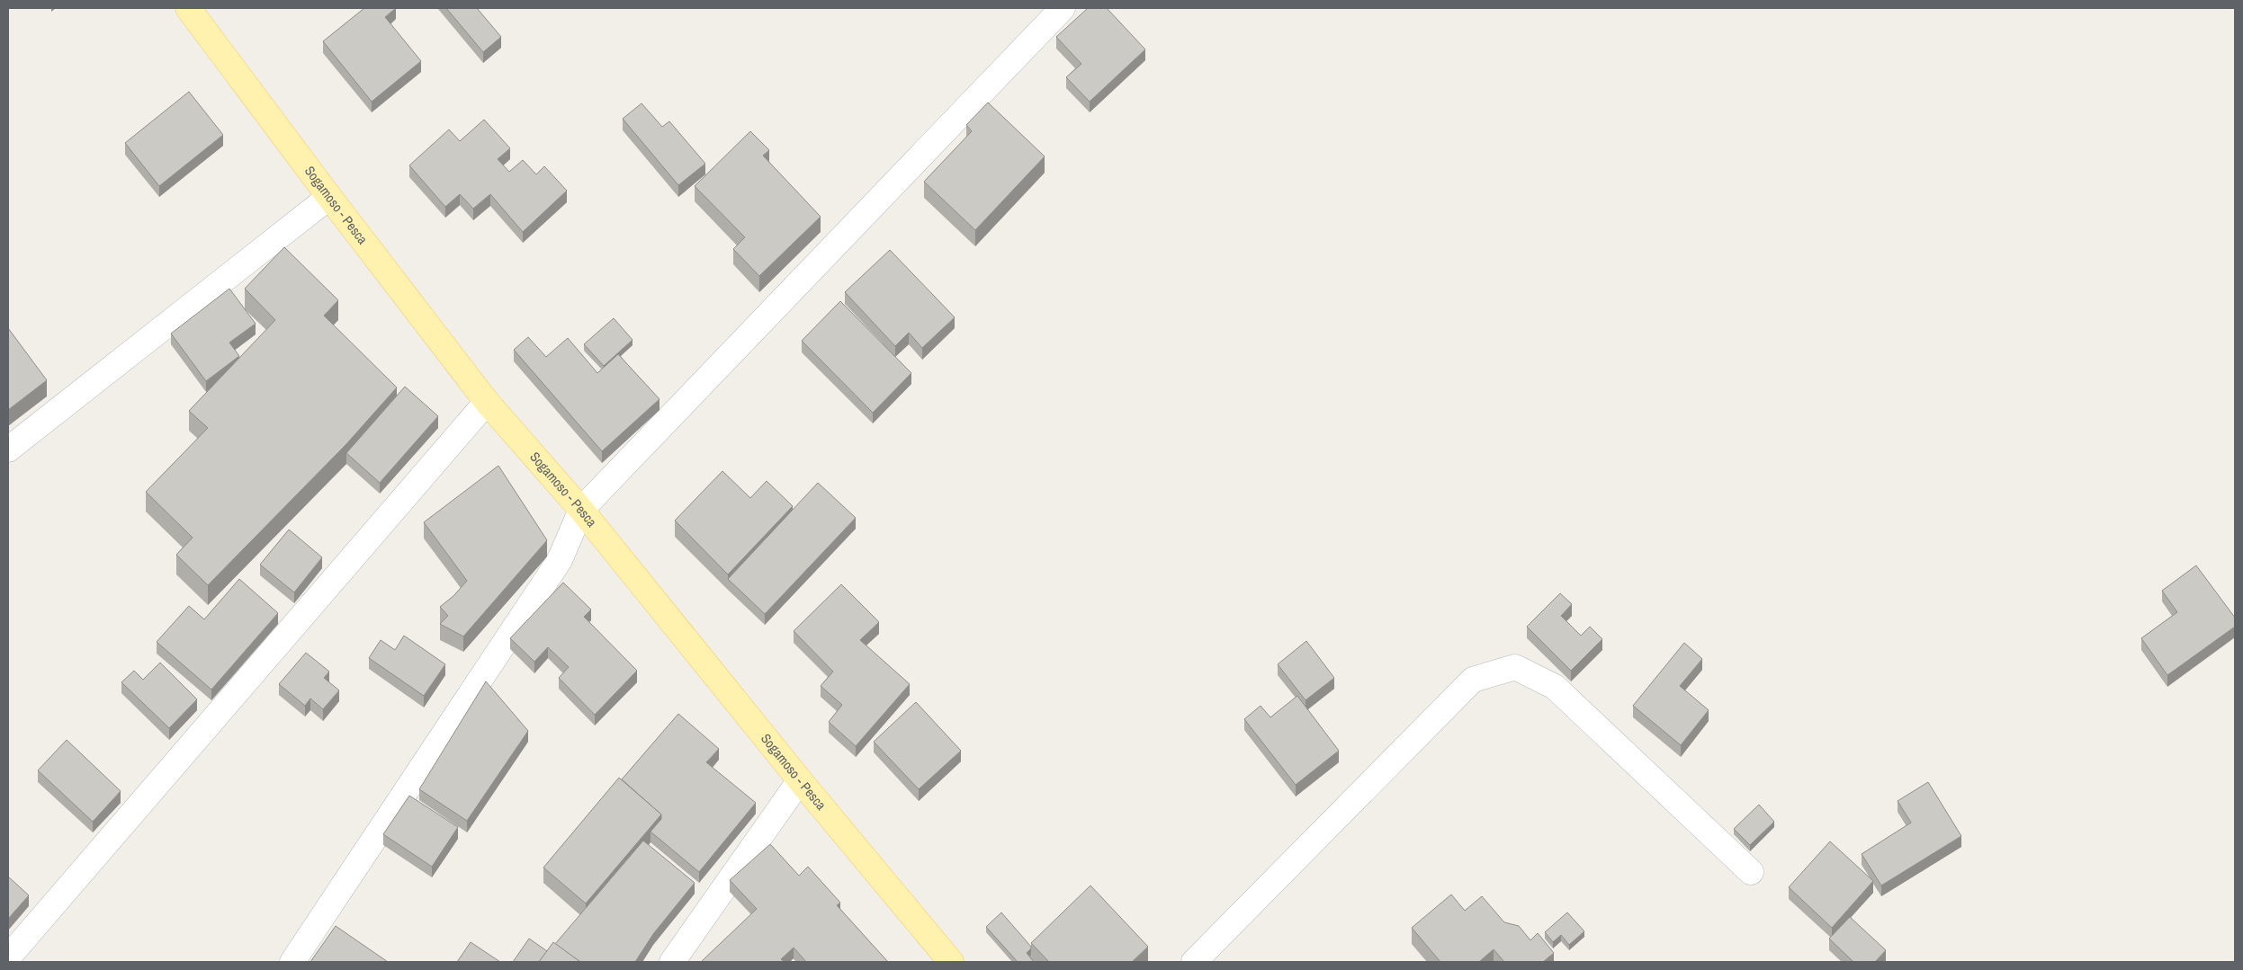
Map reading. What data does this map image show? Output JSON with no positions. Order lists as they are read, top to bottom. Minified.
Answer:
{"streets":{"main road":["Sogamoso - Pesca"]}}
